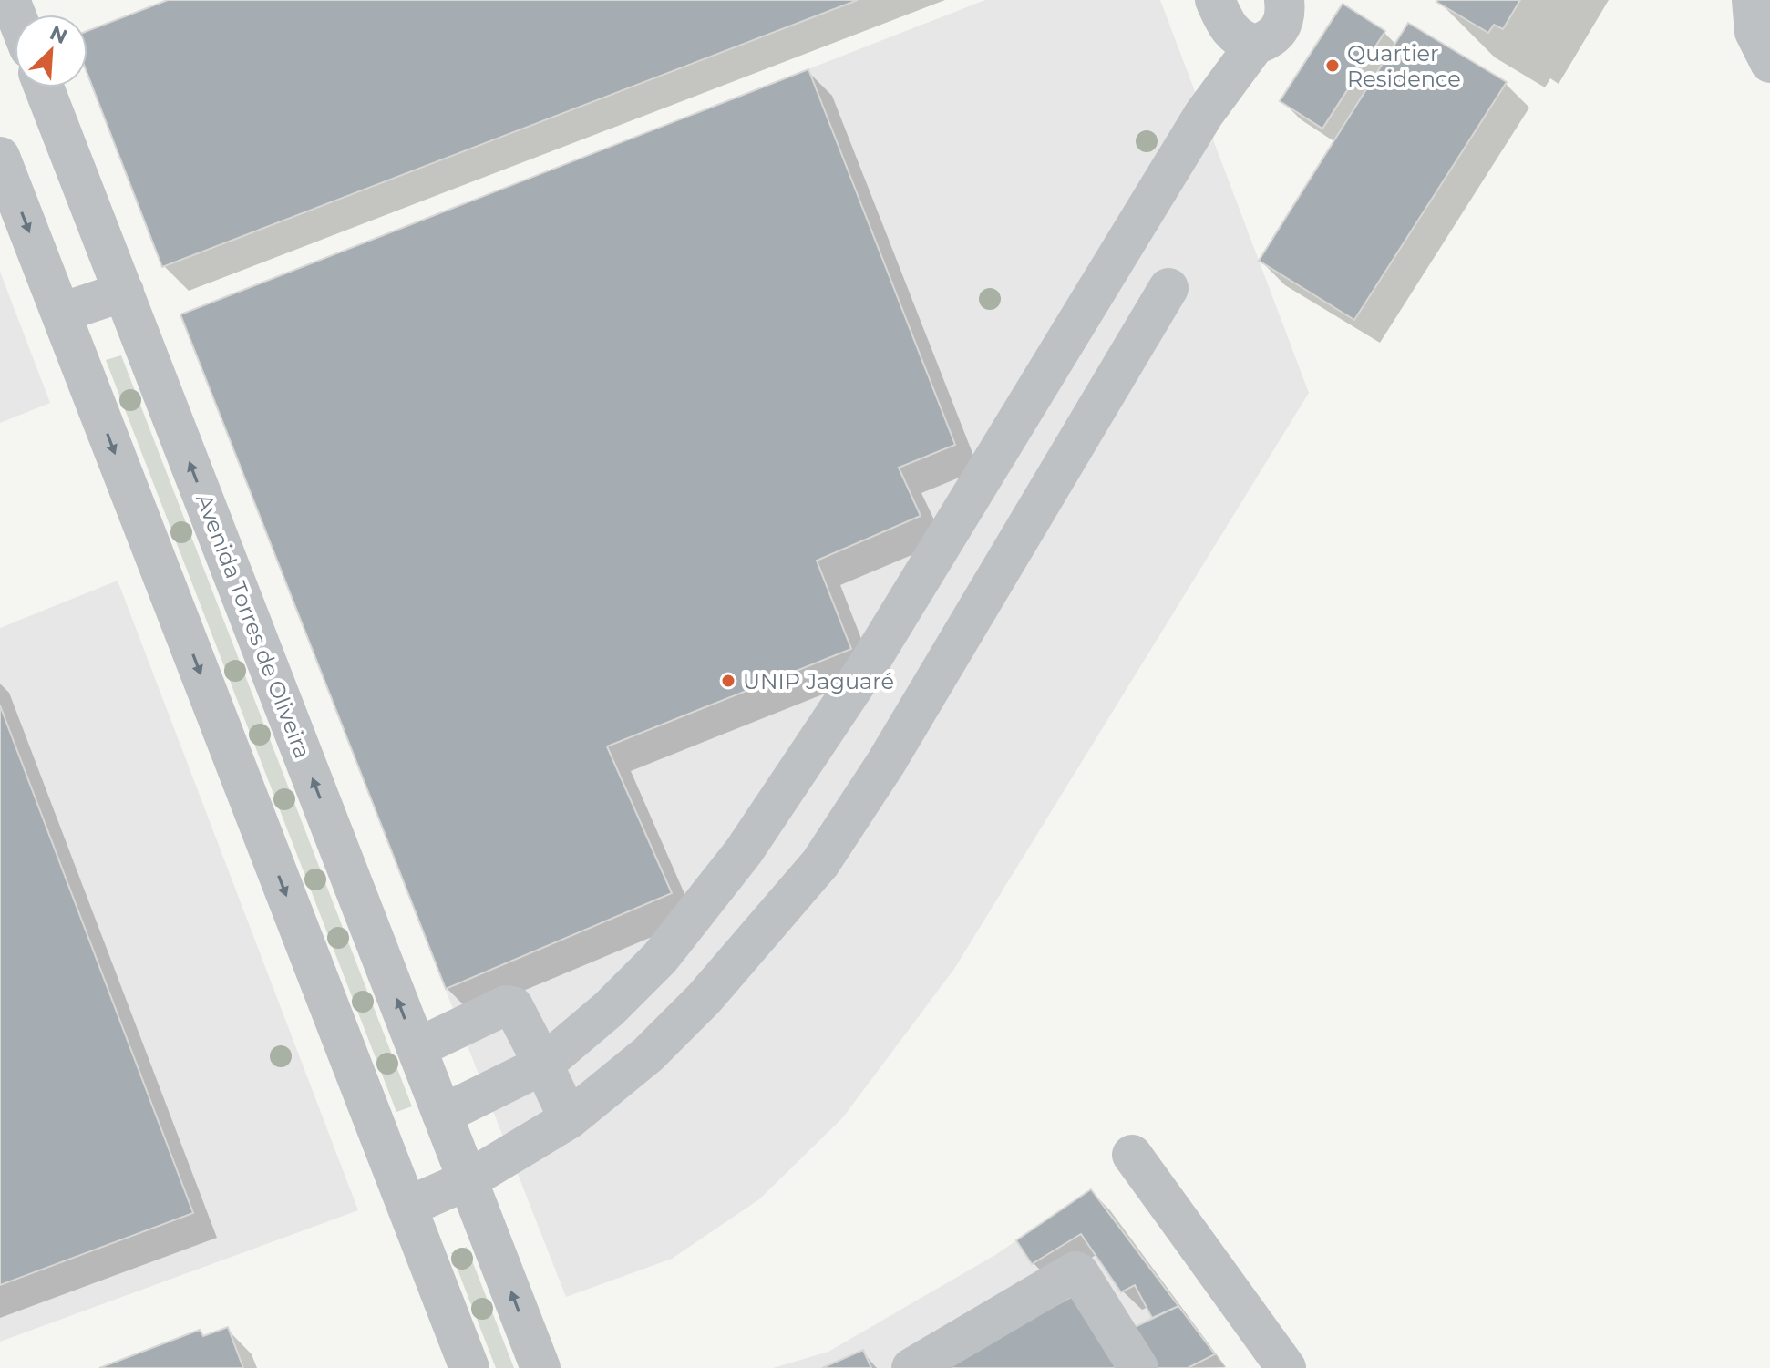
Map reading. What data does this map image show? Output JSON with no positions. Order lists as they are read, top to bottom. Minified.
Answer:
{"streets":{"street":["Avenida Torres de Oliveira"]},"places":["Quartier Residence","UNIP Jaguaré"],"north":"top right"}
